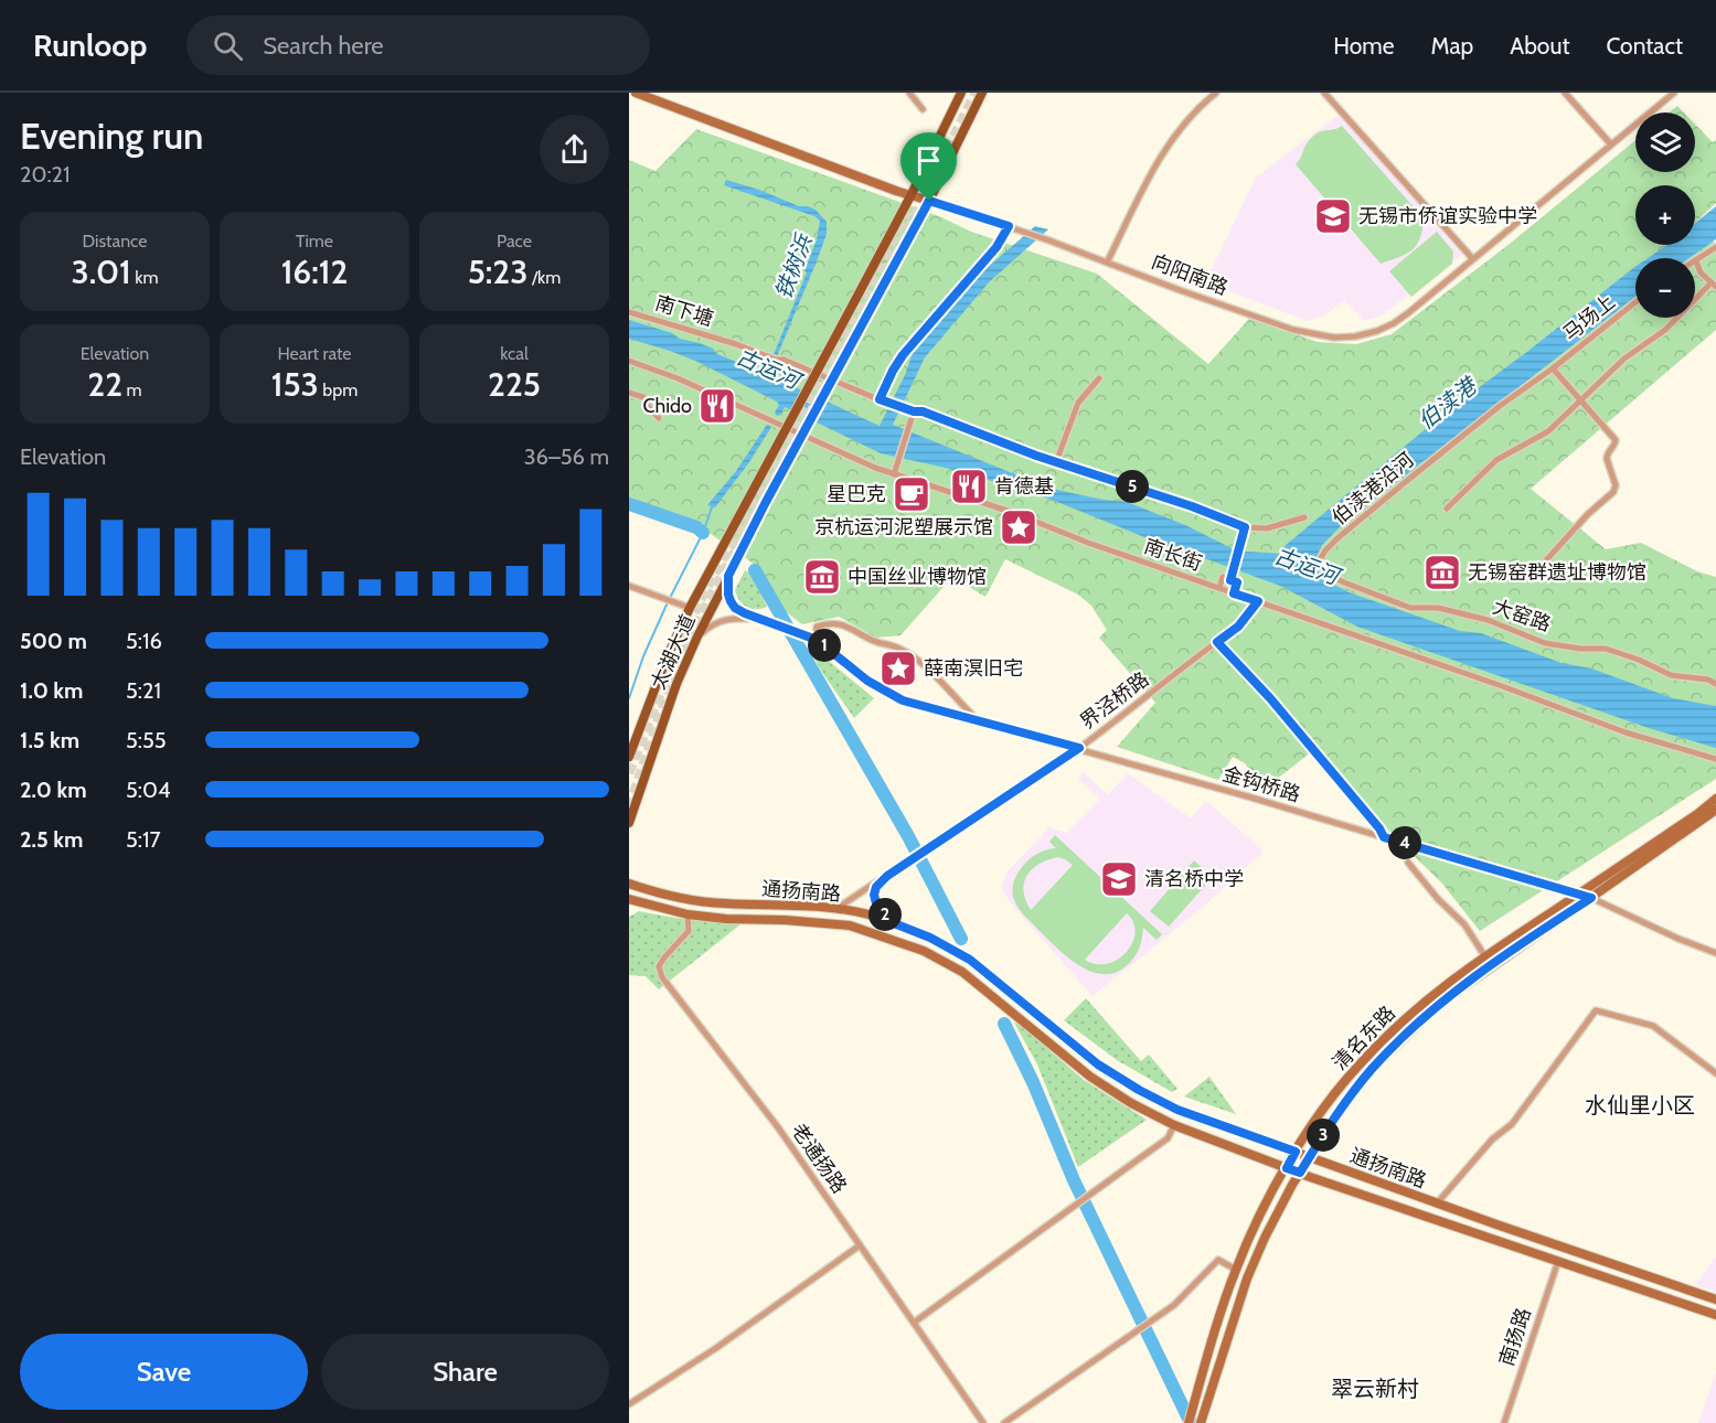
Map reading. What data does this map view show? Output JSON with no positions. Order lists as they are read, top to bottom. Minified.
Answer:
{"streets":{"main road":["向阳南路","太湖大道","通扬南路","清名东路"],"street":["南下塘","马场上","伯渎港沿河","南长街","大窑路","界泾桥路","金钩桥路","老通扬路","南扬路"]},"crossings":[["向阳南路","太湖大道"],["马场上","伯渎港沿河"],["伯渎港沿河","大窑路"],["南长街","界泾桥路"],["太湖大道","金钩桥路"],["界泾桥路","金钩桥路"],["界泾桥路","通扬南路"],["金钩桥路","清名东路"],["通扬南路","清名东路"],["通扬南路","老通扬路"],["通扬南路","南扬路"]],"districts":["水仙里小区","翠云新村"],"water":["铁树浜","古运河","伯渎港"],"places":{"school or university":["无锡市侨谊实验中学","清名桥中学"],"restaurant":["Chido","肯德基"],"cafe":["星巴克"],"place":["京杭运河泥塑展示馆","薛南溟旧宅"],"museum":["无锡窑群遗址博物馆","中国丝业博物馆"]},"page":{"header":"Runloop","search":"Search here","nav":["Home","Map","About","Contact"],"heading":["Evening run","20:21"],"map_buttons":["+","−"],"stats":[["Distance","3.01 km"],["Time","16:12"],["Pace","5:23 /km"],["Elevation","22 m"],["Heart rate","153 bpm"],["kcal","225"]],"chart":["Elevation","36–56 m"],"pins":["5","1","4","2","3"],"list":[{"name":"500 m","note":"5:16"},{"name":"1.0 km","note":"5:21"},{"name":"1.5 km","note":"5:55"},{"name":"2.0 km","note":"5:04"},{"name":"2.5 km","note":"5:17"}],"buttons":["Save","Share"]}}
